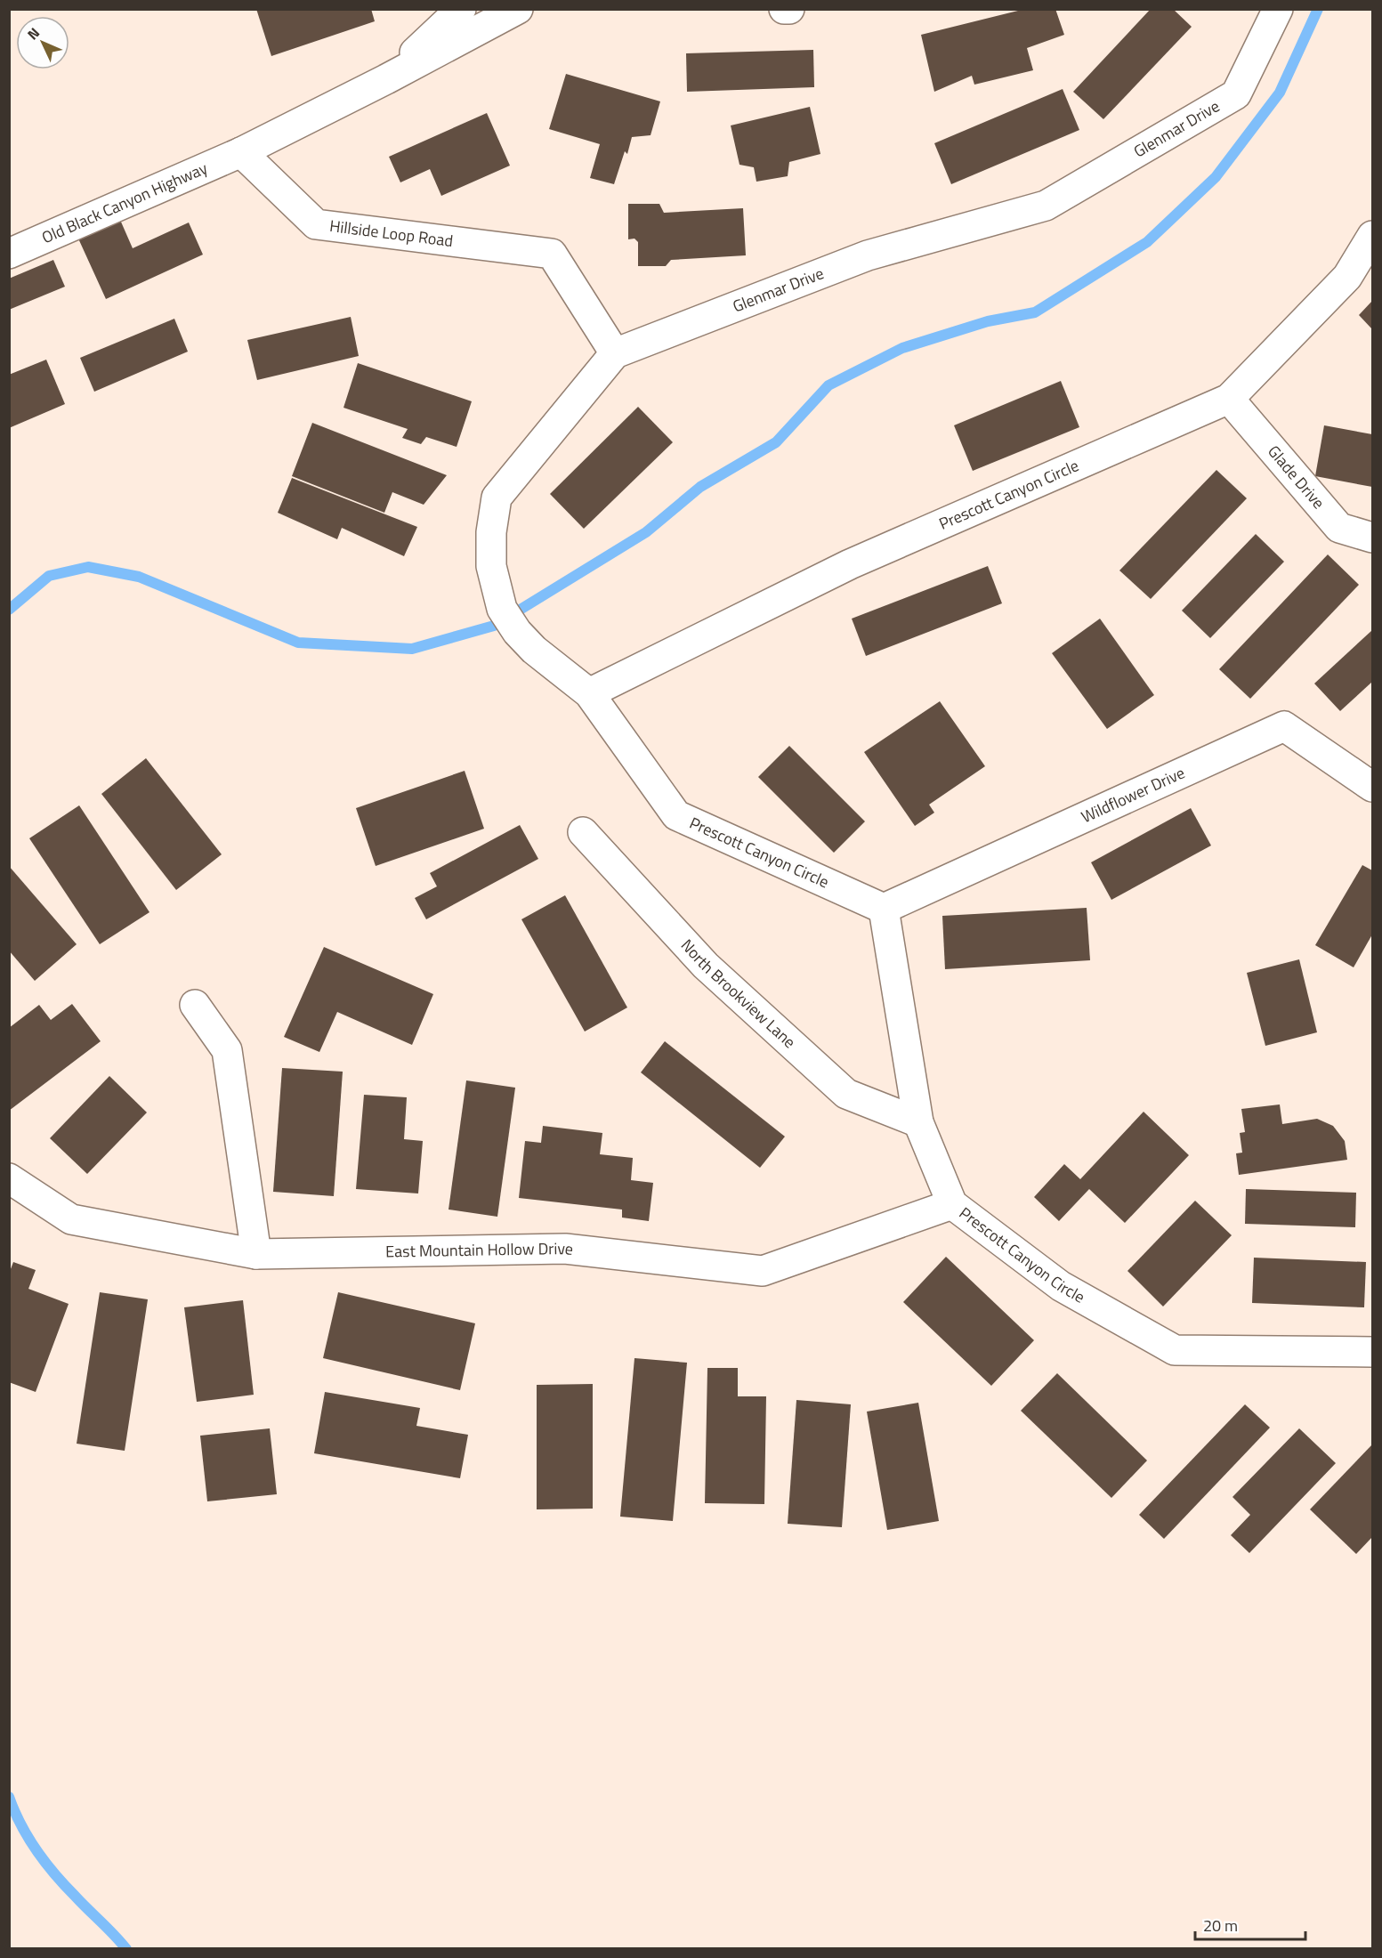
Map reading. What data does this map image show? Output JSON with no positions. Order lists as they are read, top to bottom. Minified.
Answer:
{"streets":{"street":["Glenmar Drive","Old Black Canyon Highway","Hillside Loop Road","Glade Drive","Prescott Canyon Circle","Wildflower Drive","North Brookview Lane","East Mountain Hollow Drive"]},"crossings":[["Glenmar Drive","Hillside Loop Road"],["Glenmar Drive","Prescott Canyon Circle"],["Old Black Canyon Highway","Hillside Loop Road"],["Glade Drive","Prescott Canyon Circle"],["Prescott Canyon Circle","Wildflower Drive"],["Prescott Canyon Circle","North Brookview Lane"],["Prescott Canyon Circle","East Mountain Hollow Drive"]],"scale_bar":"20 m","north":"top left"}
